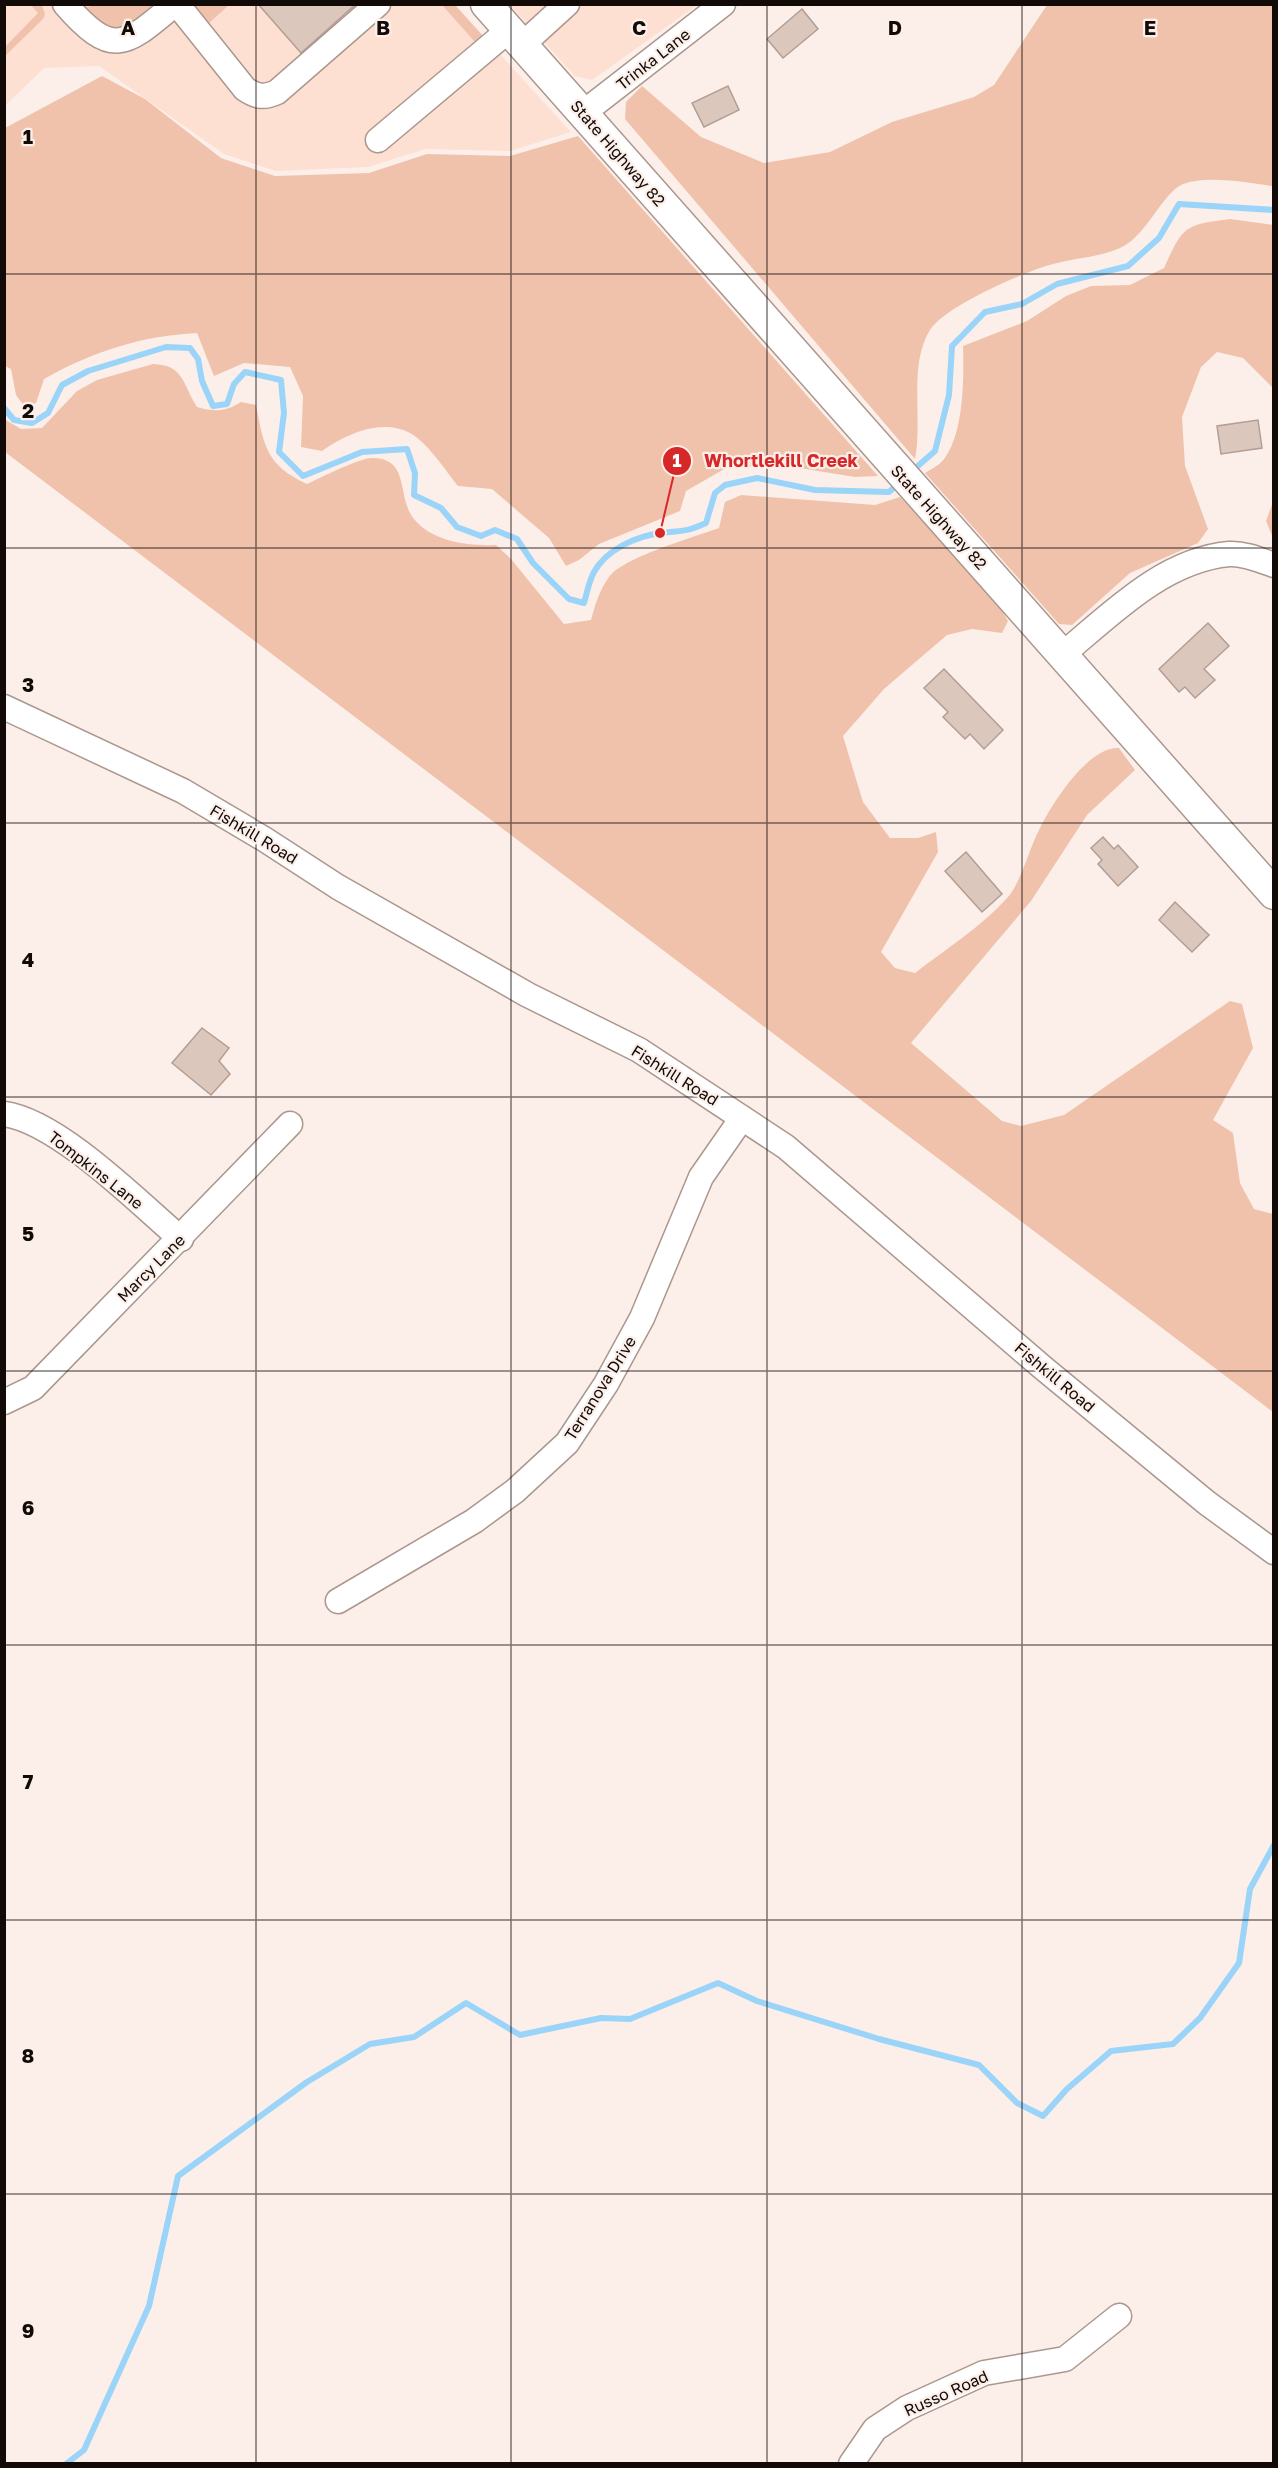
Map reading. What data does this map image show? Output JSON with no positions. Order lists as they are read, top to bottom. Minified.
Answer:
{"streets":{"main road":["State Highway 82"],"street":["Trinka Lane","Fishkill Road","Tompkins Lane","Marcy Lane","Terranova Drive","Russo Road"]},"crossings":[["Trinka Lane","State Highway 82"],["Fishkill Road","Terranova Drive"],["Tompkins Lane","Marcy Lane"]],"places":["Whortlekill Creek"],"grid":{"columns":["A","B","C","D","E"],"rows":["1","2","3","4","5","6","7","8","9"]}}
